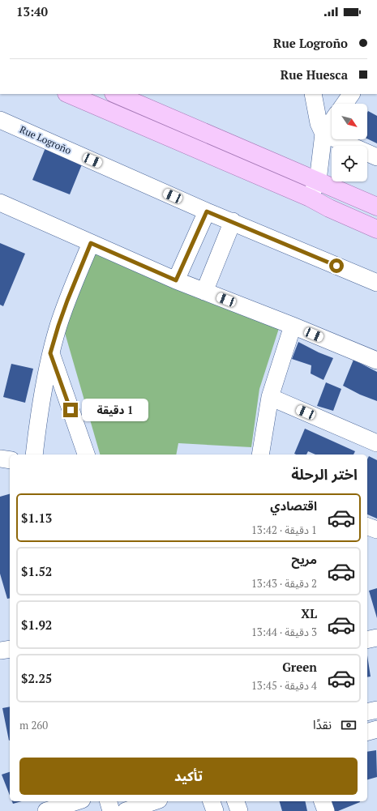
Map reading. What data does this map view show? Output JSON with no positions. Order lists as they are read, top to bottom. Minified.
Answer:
{"streets":{"street":["Rue Logroño"]},"north":"bottom right","page":{"status":"13:40","banner":["Rue Logroño","Rue Huesca"],"bubble":"1 دقيقة","heading":"اختر الرحلة","list":[{"name":"اقتصادي","note":"1 دقيقة · 13:42","value":"$1.13"},{"name":"مريح","note":"2 دقيقة · 13:43","value":"$1.52"},{"name":"XL","note":"3 دقيقة · 13:44","value":"$1.92"},{"name":"Green","note":"4 دقيقة · 13:45","value":"$2.25"}],"pay":["نقدًا","260 m"],"buttons":"تأكيد"}}
